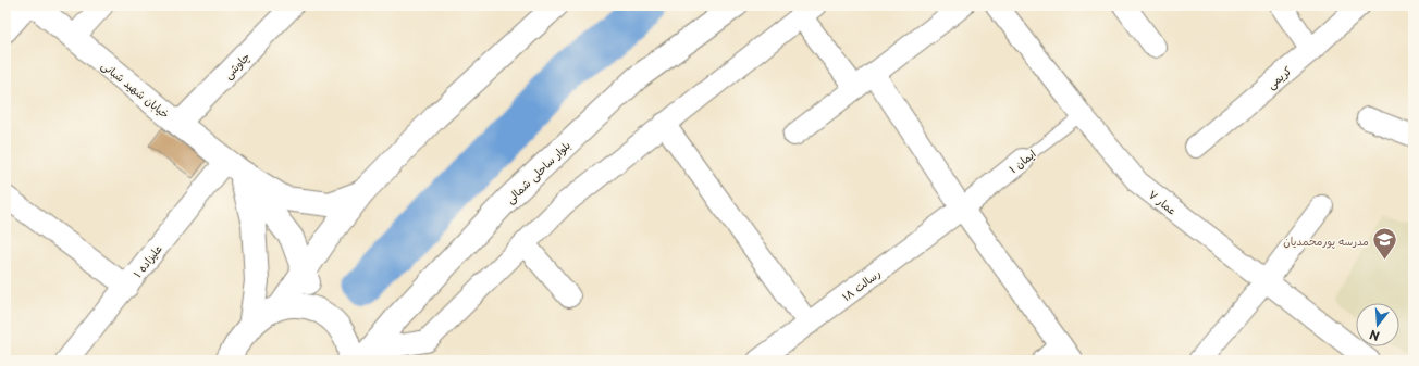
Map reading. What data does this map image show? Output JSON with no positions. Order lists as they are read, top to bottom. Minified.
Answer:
{"streets":{"main road":["خیابان شهید شبانی","بلوار ساحلی شمالی"],"street":["چاوشی","کریمی","ایمان ۱","عمار ۷","علیزاده ۱","رسالت ۱۸"]},"crossings":[["چاوشی","خیابان شهید شبانی"],["خیابان شهید شبانی","علیزاده ۱"],["ایمان ۱","عمار ۷"],["ایمان ۱","رسالت ۱۸"]],"places":{"school or university":["مدرسه پورمحمدیان"]},"north":"bottom"}
